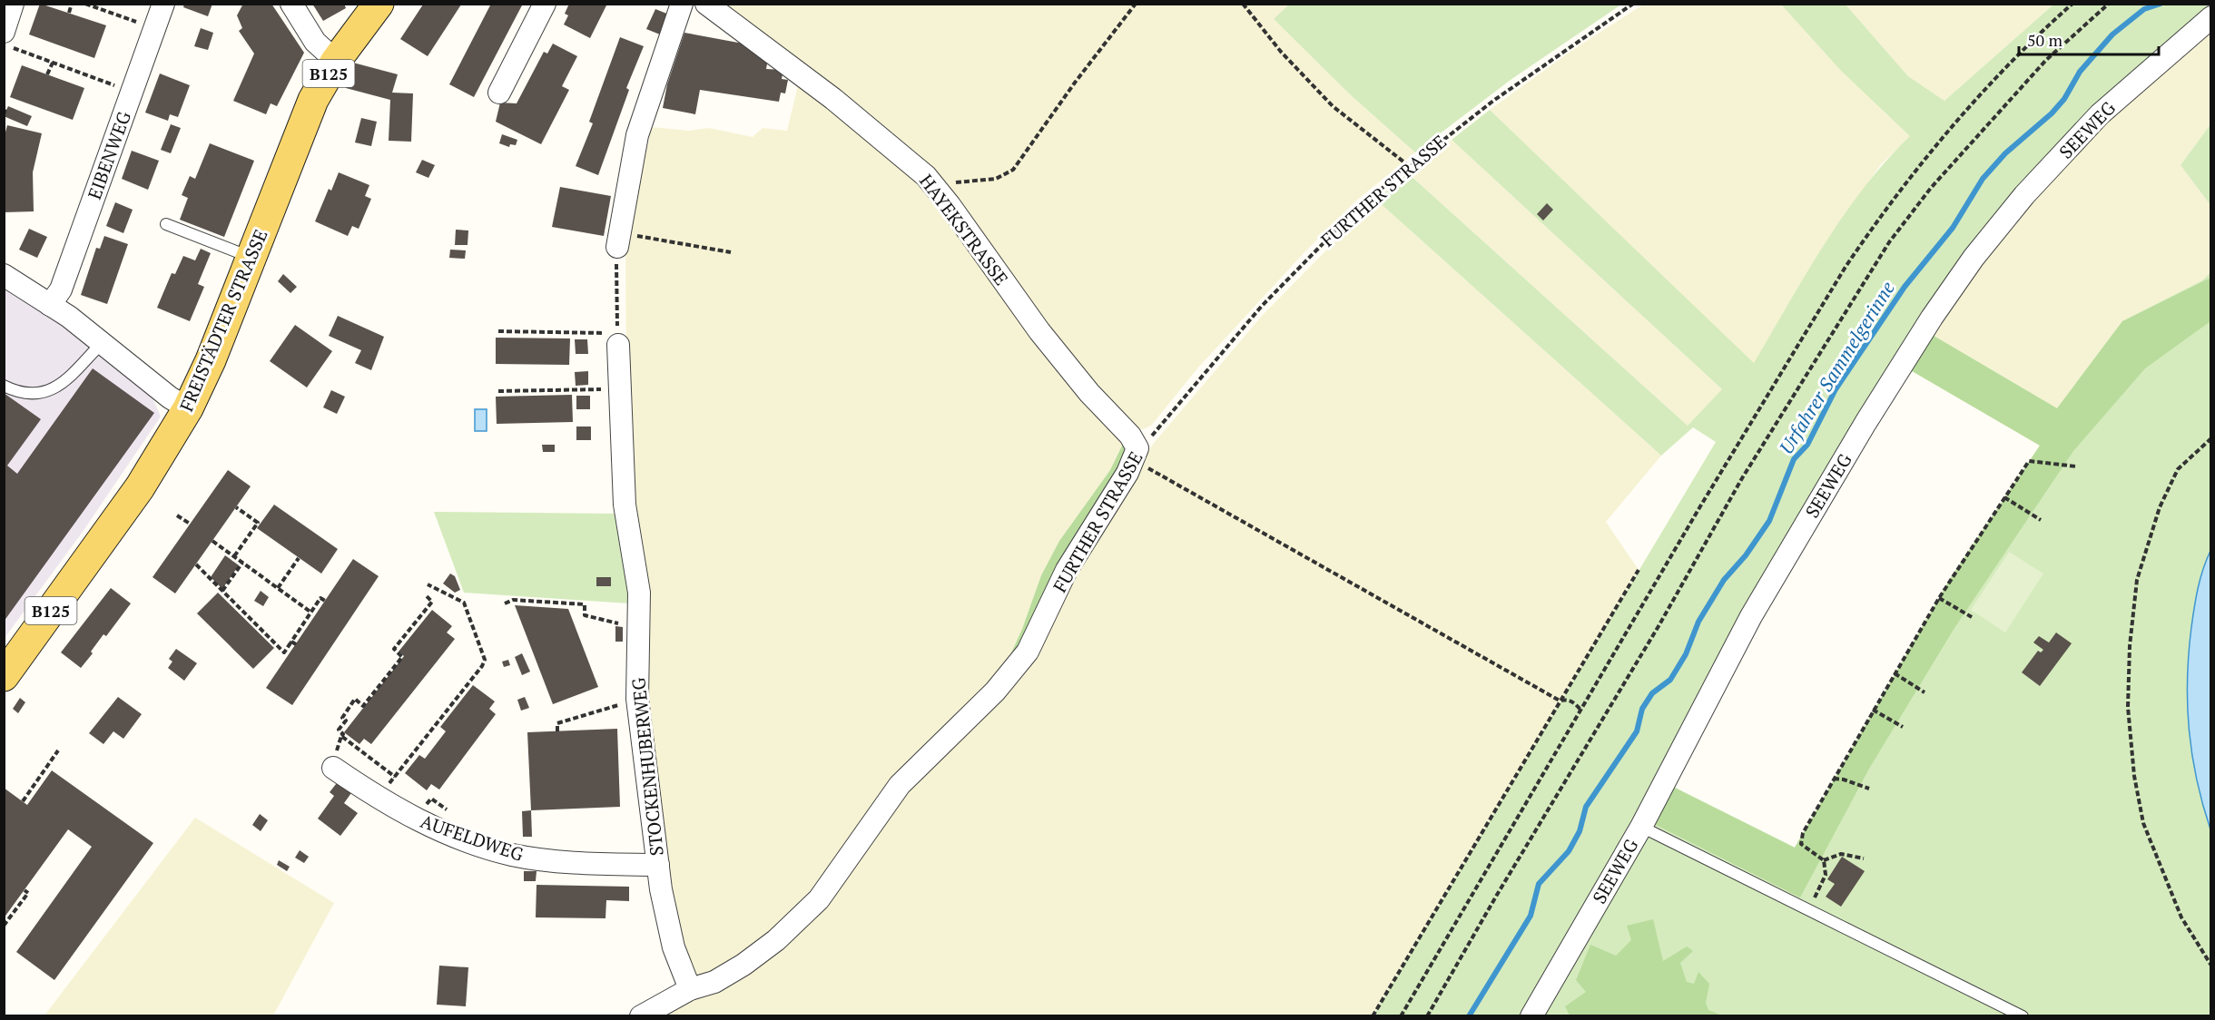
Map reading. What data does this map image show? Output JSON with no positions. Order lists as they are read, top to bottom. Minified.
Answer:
{"streets":{"main road":["B125","FREISTÄDTER STRASSE"],"street":["SEEWEG","EIBENWEG","FURTHER STRASSE","HAYEKSTRASSE","STOCKENHUBERWEG","AUFELDWEG"]},"crossings":[["FURTHER STRASSE","HAYEKSTRASSE"],["FURTHER STRASSE","STOCKENHUBERWEG"],["STOCKENHUBERWEG","AUFELDWEG"]],"water":["Urfahrer Sammelgerinne"],"scale_bar":"50 m"}
